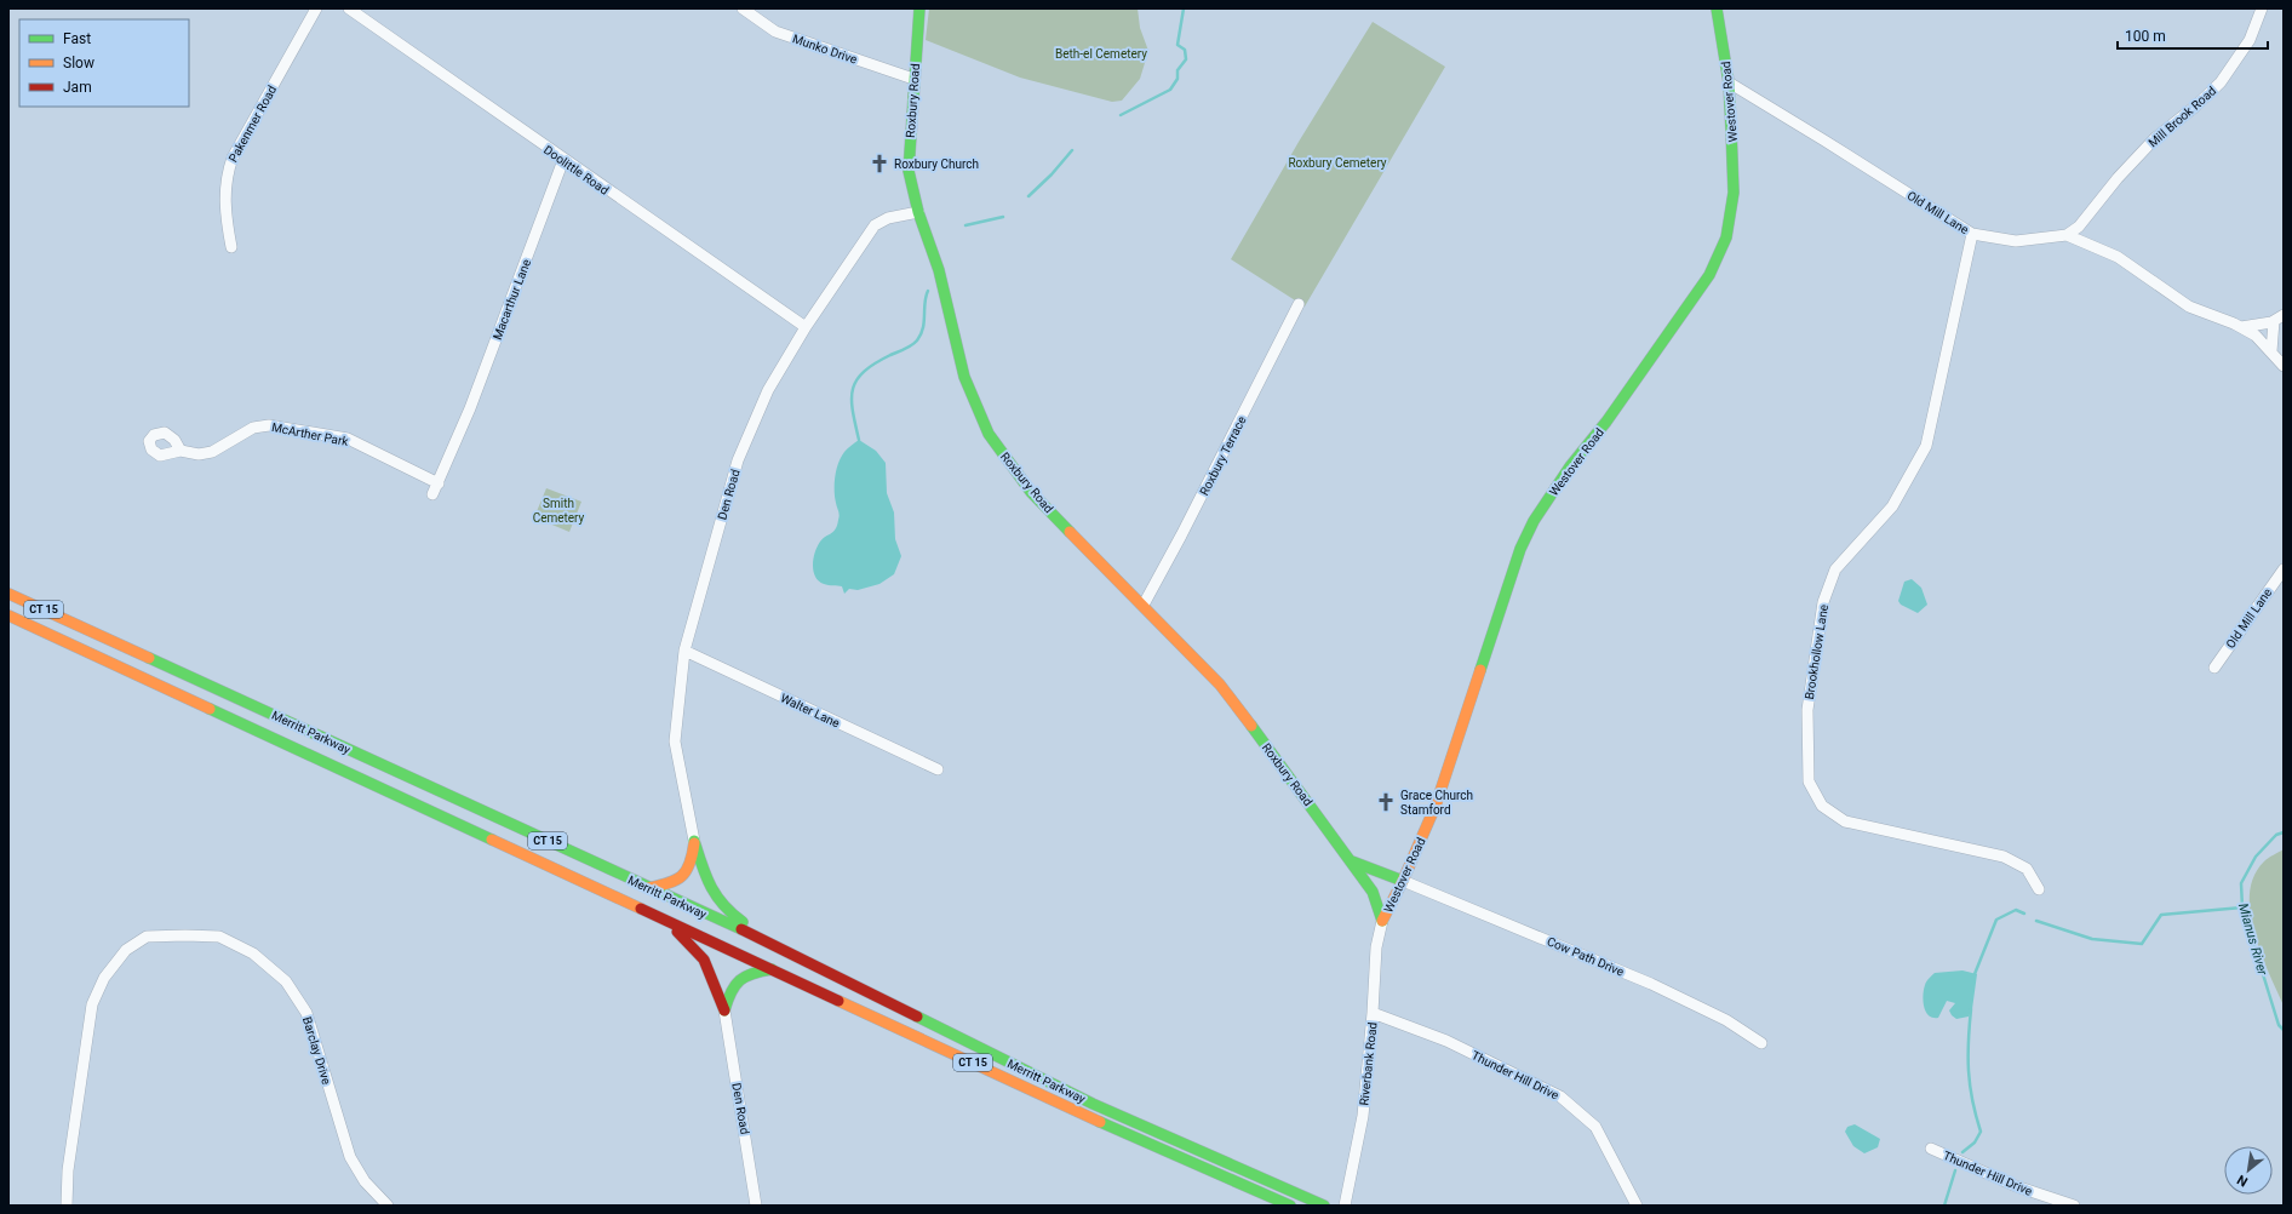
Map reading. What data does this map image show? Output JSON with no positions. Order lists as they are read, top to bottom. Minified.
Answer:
{"streets":{"main road":["Roxbury Road","Westover Road","CT 15","Merritt Parkway"],"street":["Munko Drive","Mill Brook Road","Pakenmer Road","Doolittle Road","Old Mill Lane","Macarthur Lane","McArther Park","Roxbury Terrace","Den Road","Brookhollow Lane","Walter Lane","Cow Path Drive","Barclay Drive","Riverbank Road","Thunder Hill Drive"]},"crossings":[["Munko Drive","Roxbury Road"],["Roxbury Road","Westover Road"],["Roxbury Road","Roxbury Terrace"],["Roxbury Road","Den Road"],["Roxbury Road","Cow Path Drive"],["Roxbury Road","Riverbank Road"],["Westover Road","Old Mill Lane"],["Westover Road","Cow Path Drive"],["Westover Road","Riverbank Road"],["Mill Brook Road","Old Mill Lane"],["Doolittle Road","Macarthur Lane"],["Doolittle Road","Den Road"],["Old Mill Lane","Brookhollow Lane"],["Macarthur Lane","McArther Park"],["Den Road","Walter Lane"],["Riverbank Road","Thunder Hill Drive"]],"water":["Mianus River"],"parks":["Beth-el Cemetery","Roxbury Cemetery","Smith Cemetery"],"places":{"church":["Roxbury Church","Grace Church Stamford"]},"legend":["Fast","Slow","Jam"],"scale_bar":"100 m","north":"bottom left"}
